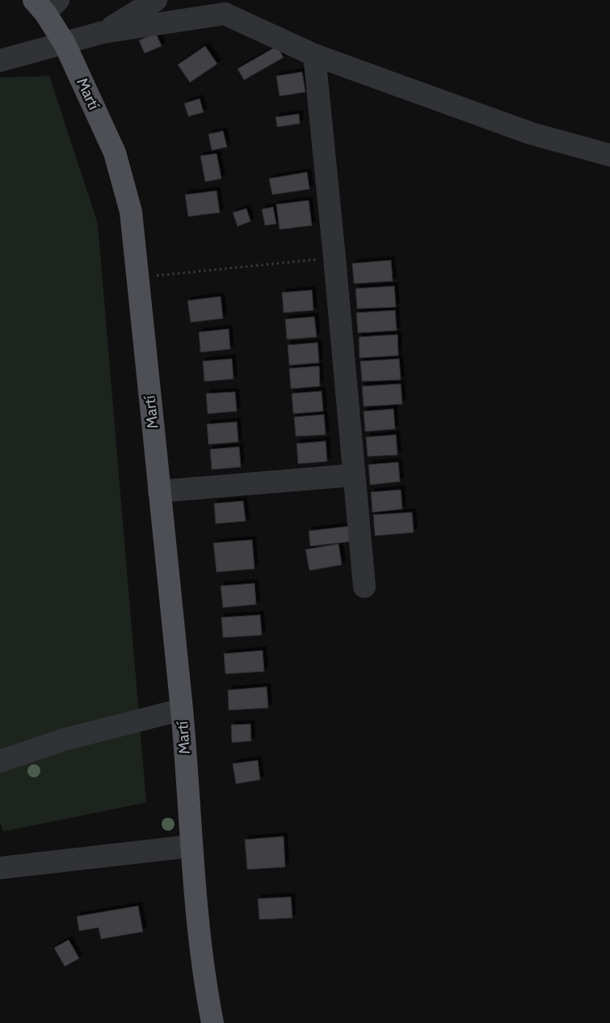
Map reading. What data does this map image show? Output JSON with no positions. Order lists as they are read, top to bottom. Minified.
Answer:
{"streets":{"main road":["Martí"]}}
